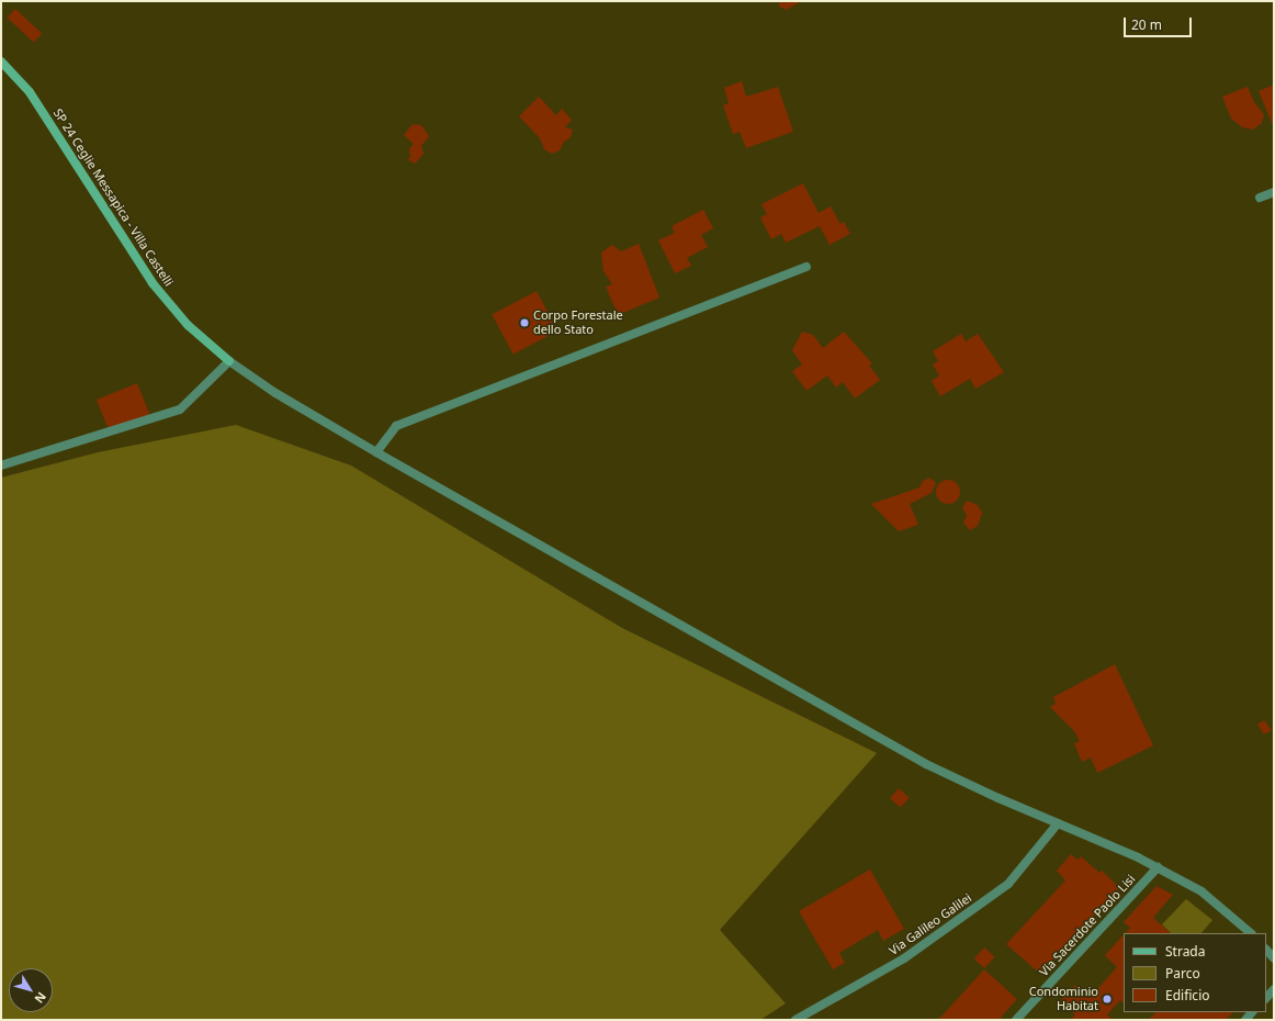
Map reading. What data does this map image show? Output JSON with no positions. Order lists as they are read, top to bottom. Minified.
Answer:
{"streets":{"main road":["SP 24 Ceglie Messapica - Villa Castelli"],"street":["Via Galileo Galilei","Via Sacerdote Paolo Lisi"]},"places":["Corpo Forestale dello Stato","Condominio Habitat"],"legend":["Strada","Parco","Edificio"],"scale_bar":"20 m","north":"bottom right"}
